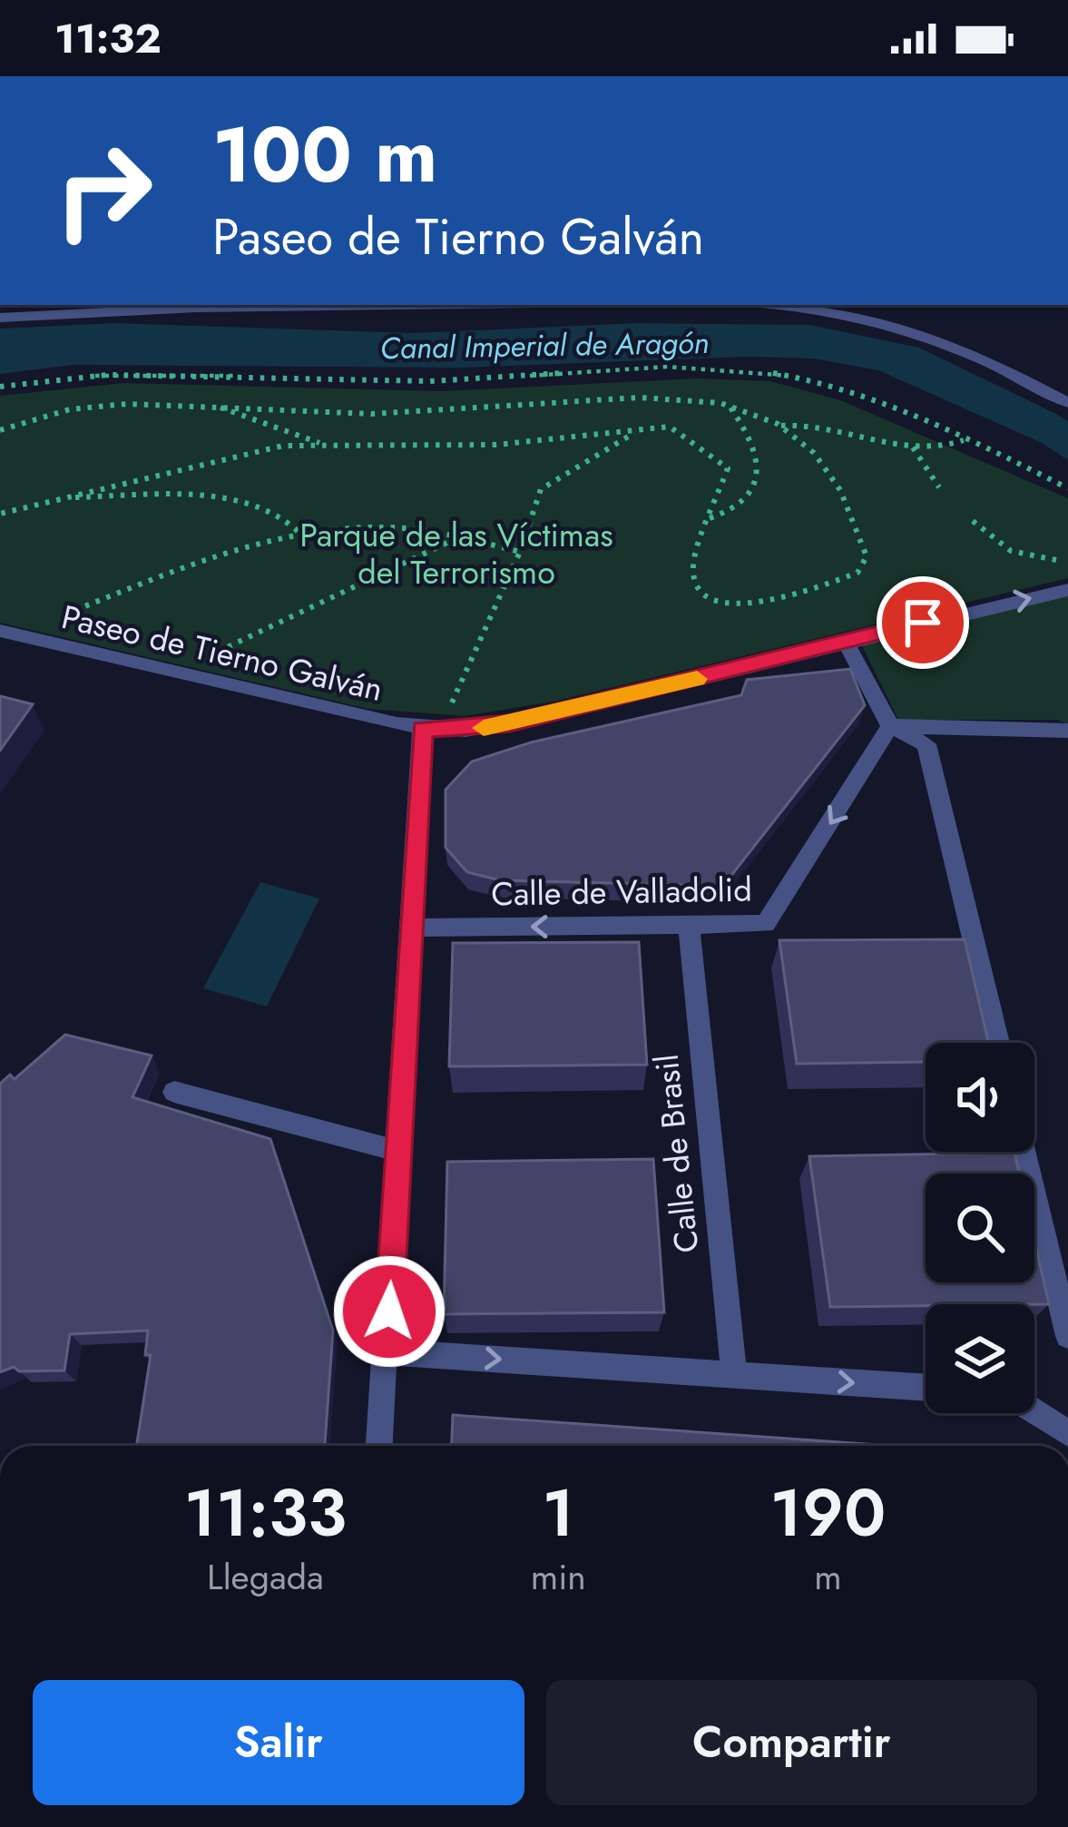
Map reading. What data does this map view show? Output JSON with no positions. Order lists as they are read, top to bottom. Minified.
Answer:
{"streets":{"street":["Paseo de Tierno Galván","Calle de Valladolid","Calle de Brasil"]},"crossings":[["Calle de Valladolid","Calle de Brasil"]],"one_way":["Calle de Valladolid"],"water":["Canal Imperial de Aragón"],"parks":["Parque de las Víctimas del Terrorismo"],"page":{"status":"11:32","turn":["100 m","Paseo de Tierno Galván"],"eta":["11:33","Llegada","1","min","190","m"],"buttons":["Salir","Compartir"]}}
